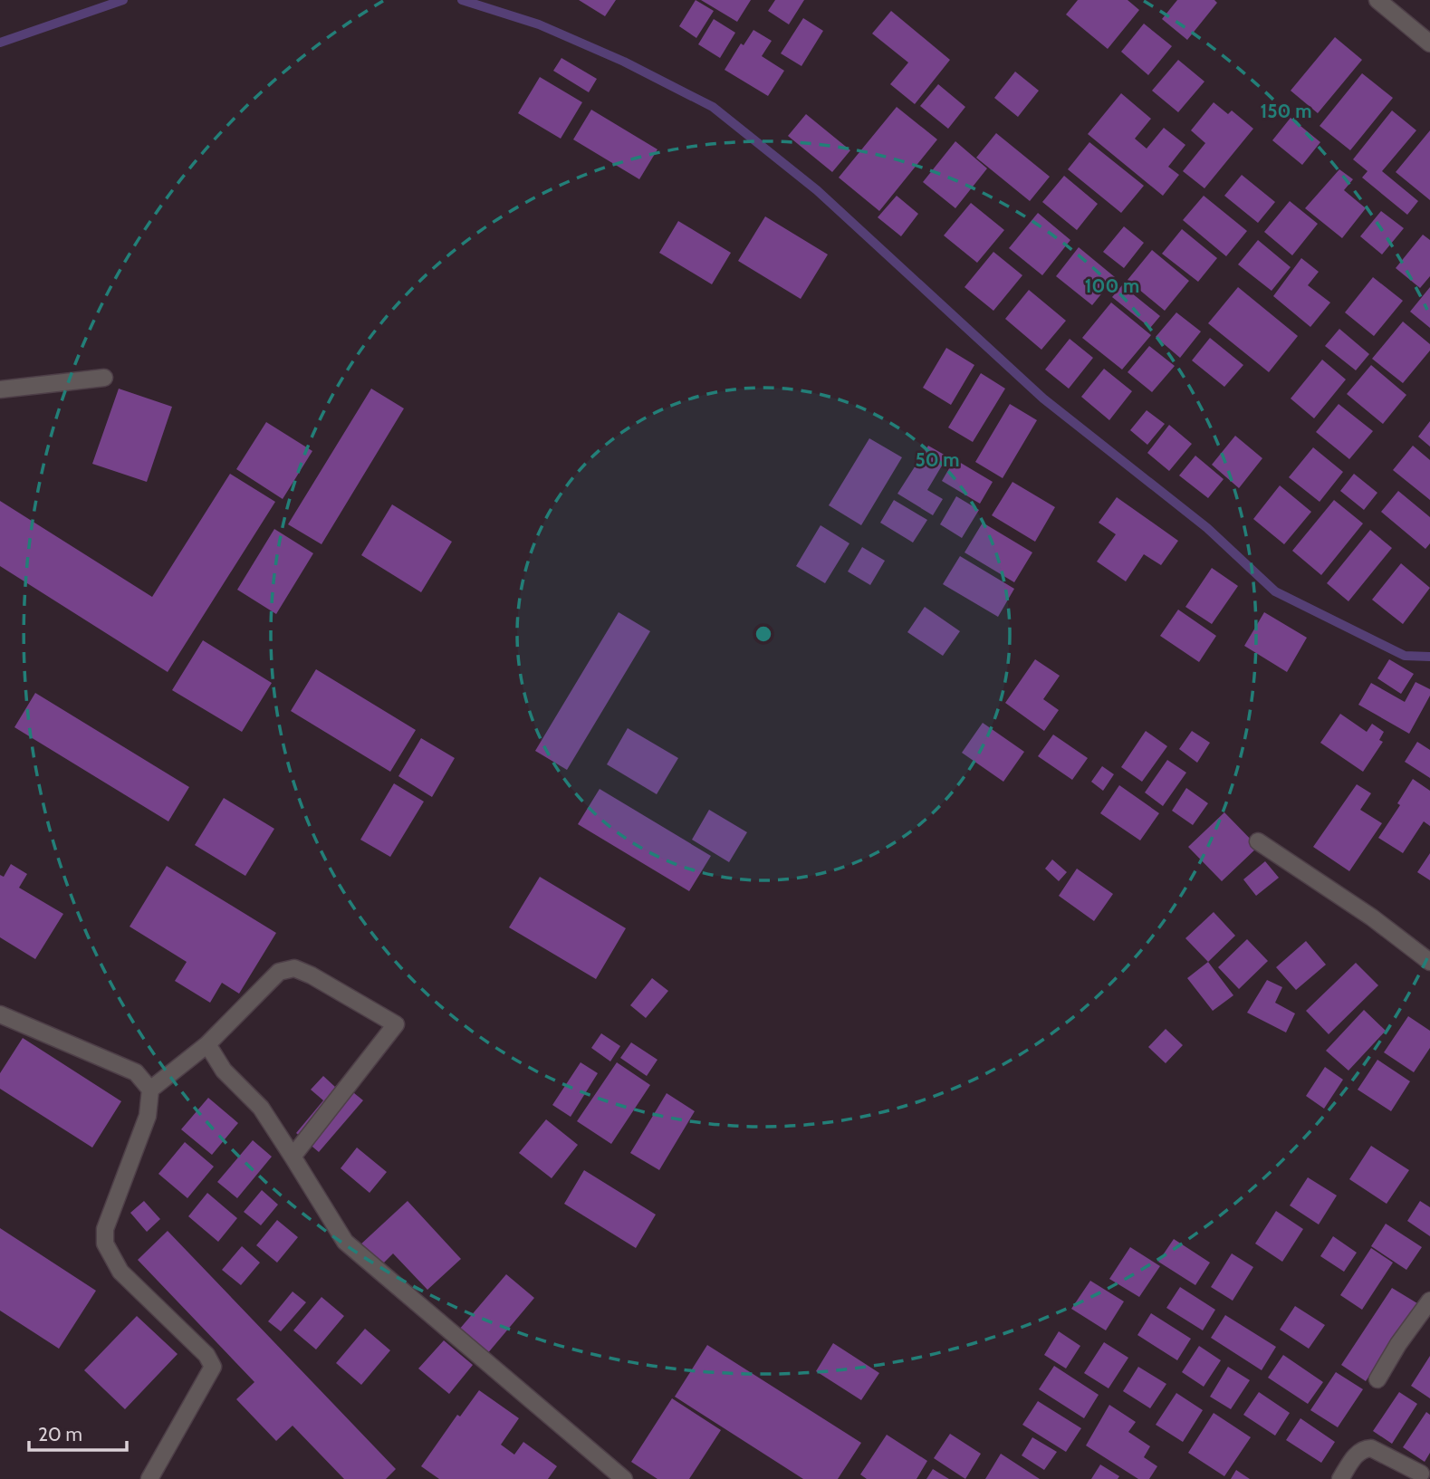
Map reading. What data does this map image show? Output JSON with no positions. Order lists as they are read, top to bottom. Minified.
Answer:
{"scale_bar":"20 m","rings":["150 m","100 m","50 m"]}
